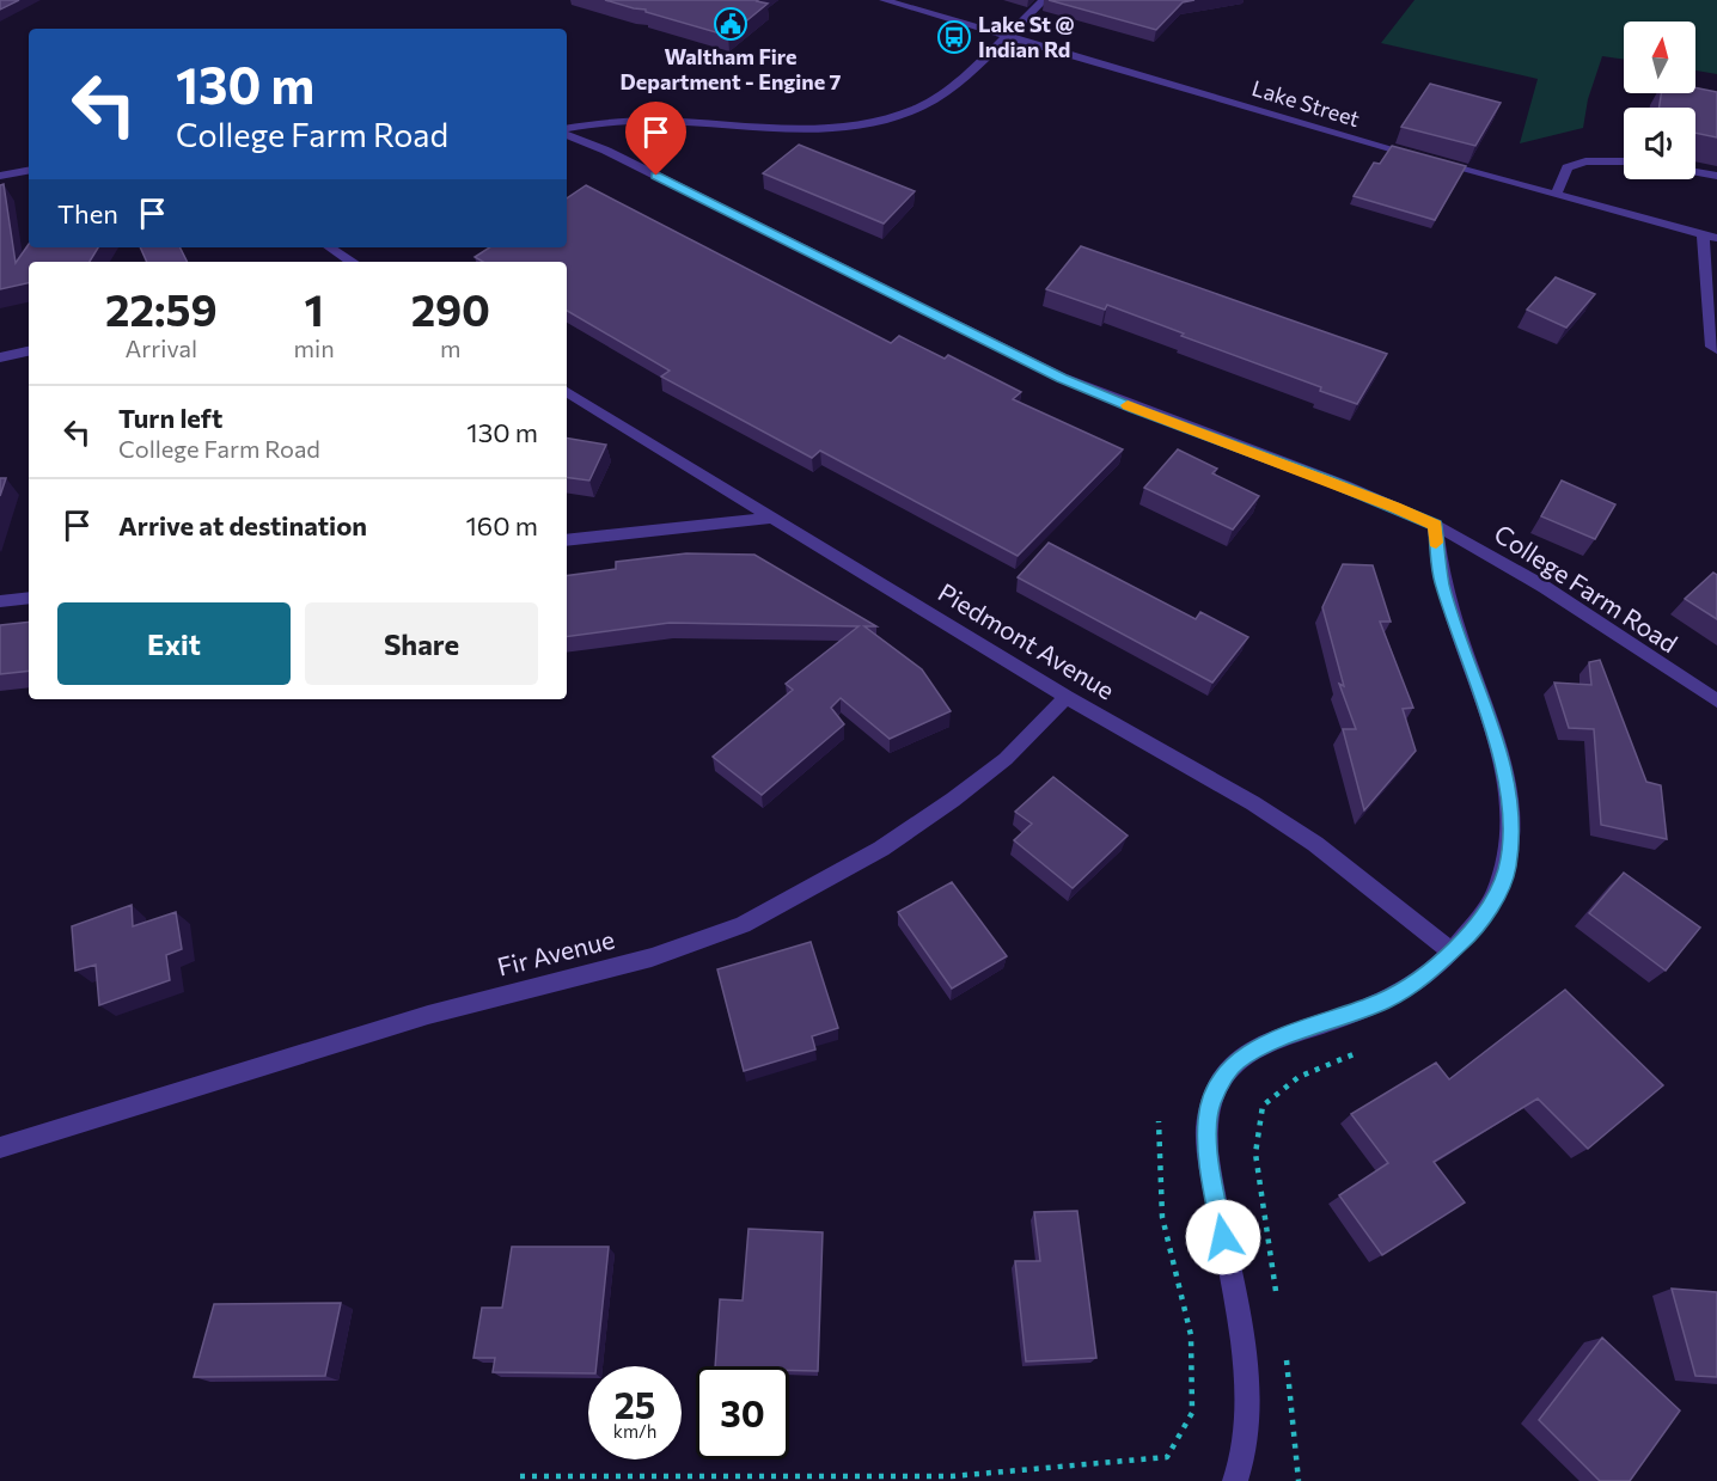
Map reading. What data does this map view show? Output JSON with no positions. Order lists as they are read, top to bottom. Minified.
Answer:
{"streets":{"street":["Lake Street","College Farm Road","Piedmont Avenue","Fir Avenue"]},"crossings":[["Piedmont Avenue","Fir Avenue"]],"places":{"public building":["Waltham Fire Department - Engine 7"],"bus stop":["Lake St @ Indian Rd"]},"north":"top","page":{"turn":["130 m","College Farm Road"],"then":"Then","eta":["22:59","Arrival","1","min","290","m"],"list":[{"name":"Turn left","note":"College Farm Road","value":"130 m"},{"name":"Arrive at destination","value":"160 m"}],"buttons":["Exit","Share"],"speed":"25 km/h","limit":"30"}}
